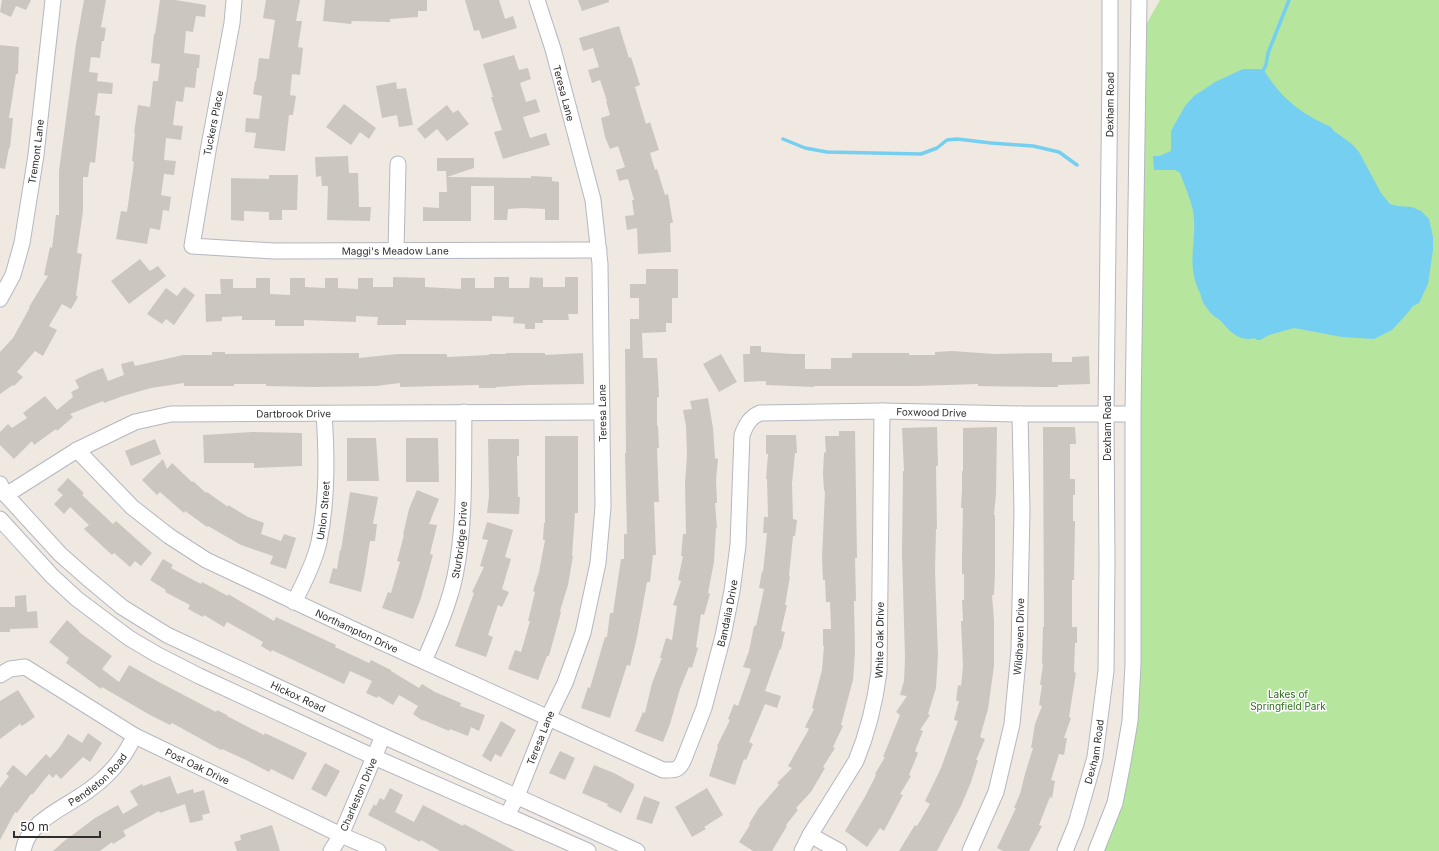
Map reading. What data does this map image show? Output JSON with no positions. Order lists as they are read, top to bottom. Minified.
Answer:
{"streets":{"street":["Teresa Lane","Dexham Road","Tuckers Place","Tremont Lane","Maggi's Meadow Lane","Foxwood Drive","Dartbrook Drive","Union Street","Sturbridge Drive","Bandalia Drive","Northampton Drive","Wildhaven Drive","White Oak Drive","Hickox Road","Post Oak Drive","Pendleton Road","Charleston Drive"]},"crossings":[["Teresa Lane","Maggi's Meadow Lane"],["Teresa Lane","Dartbrook Drive"],["Teresa Lane","Northampton Drive"],["Teresa Lane","Hickox Road"],["Dexham Road","Foxwood Drive"],["Tuckers Place","Maggi's Meadow Lane"],["Foxwood Drive","Bandalia Drive"],["Foxwood Drive","Wildhaven Drive"],["Foxwood Drive","White Oak Drive"],["Dartbrook Drive","Union Street"],["Dartbrook Drive","Sturbridge Drive"],["Dartbrook Drive","Northampton Drive"],["Dartbrook Drive","Hickox Road"],["Union Street","Northampton Drive"],["Sturbridge Drive","Northampton Drive"],["Bandalia Drive","Northampton Drive"],["Hickox Road","Charleston Drive"],["Post Oak Drive","Pendleton Road"],["Post Oak Drive","Charleston Drive"]],"parks":["Lakes of Springfield Park"],"scale_bar":"50 m"}
